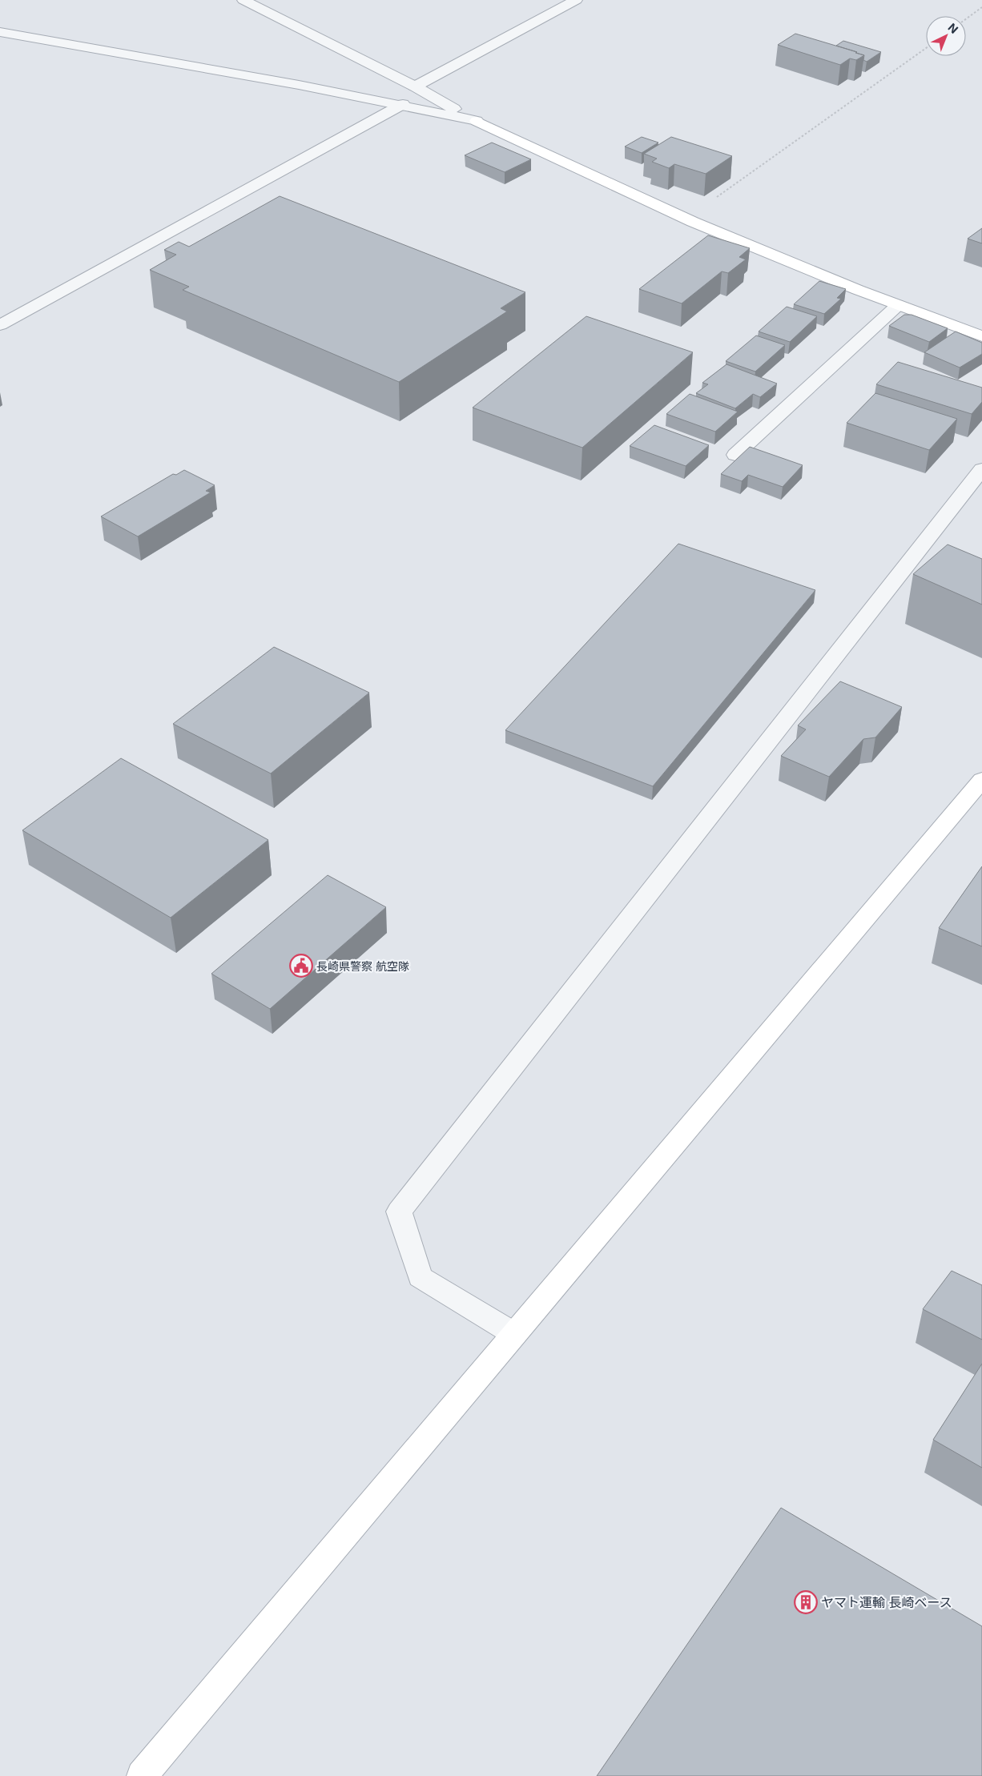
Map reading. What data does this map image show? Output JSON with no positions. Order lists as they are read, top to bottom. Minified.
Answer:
{"places":{"public building":["長崎県警察 航空隊"],"building":["ヤマト運輸 長崎ベース"]},"north":"top right"}
